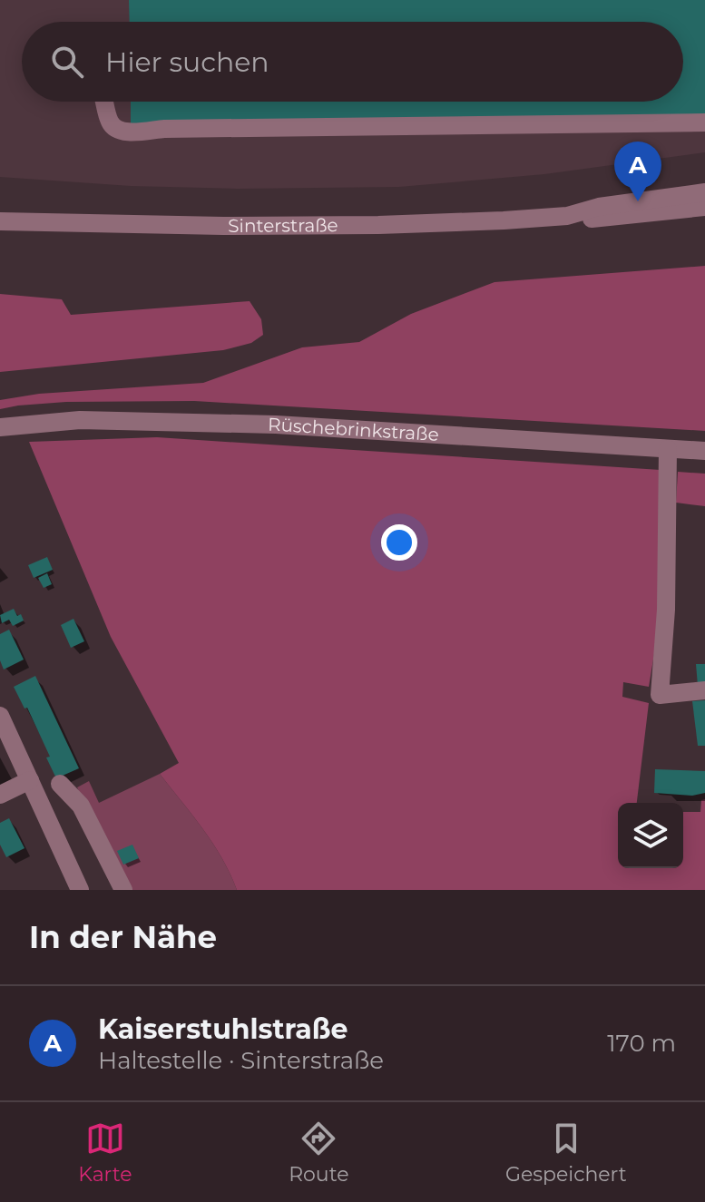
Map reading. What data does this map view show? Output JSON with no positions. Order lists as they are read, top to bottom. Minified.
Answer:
{"streets":{"street":["Sinterstraße","Rüschebrinkstraße"]},"page":{"search":"Hier suchen","pins":"A","heading":"In der Nähe","list":[{"mark":"A","name":"Kaiserstuhlstraße","note":"Haltestelle · Sinterstraße","value":"170 m"}],"nav":["Karte","Route","Gespeichert"]}}
